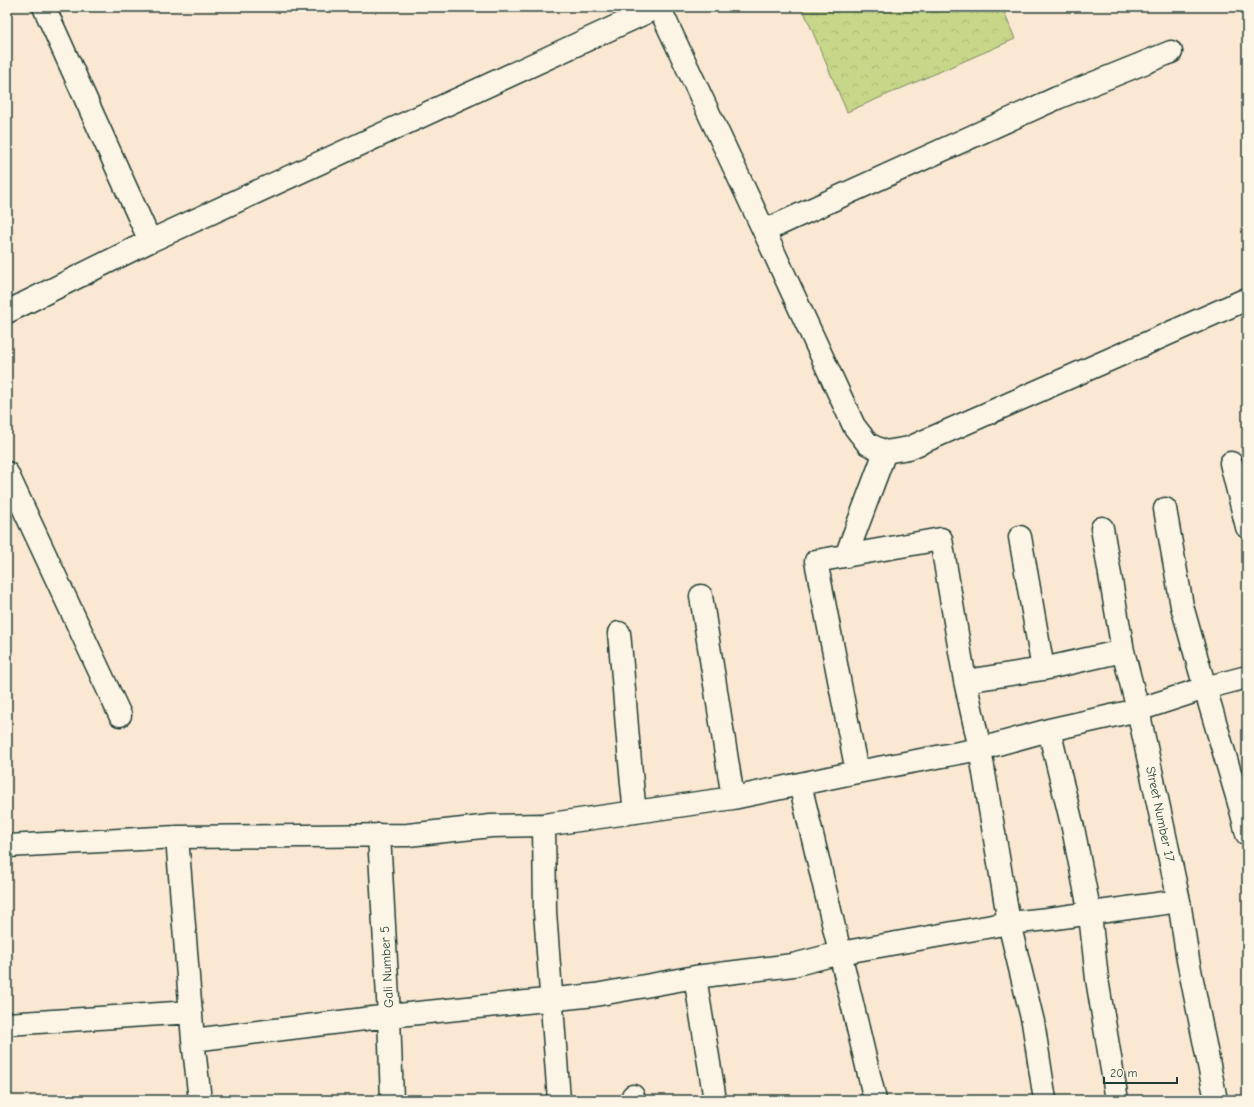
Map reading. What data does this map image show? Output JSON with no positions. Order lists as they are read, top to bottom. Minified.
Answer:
{"streets":{"street":["Street Number 17","Gali Number 5"]},"scale_bar":"20 m"}
